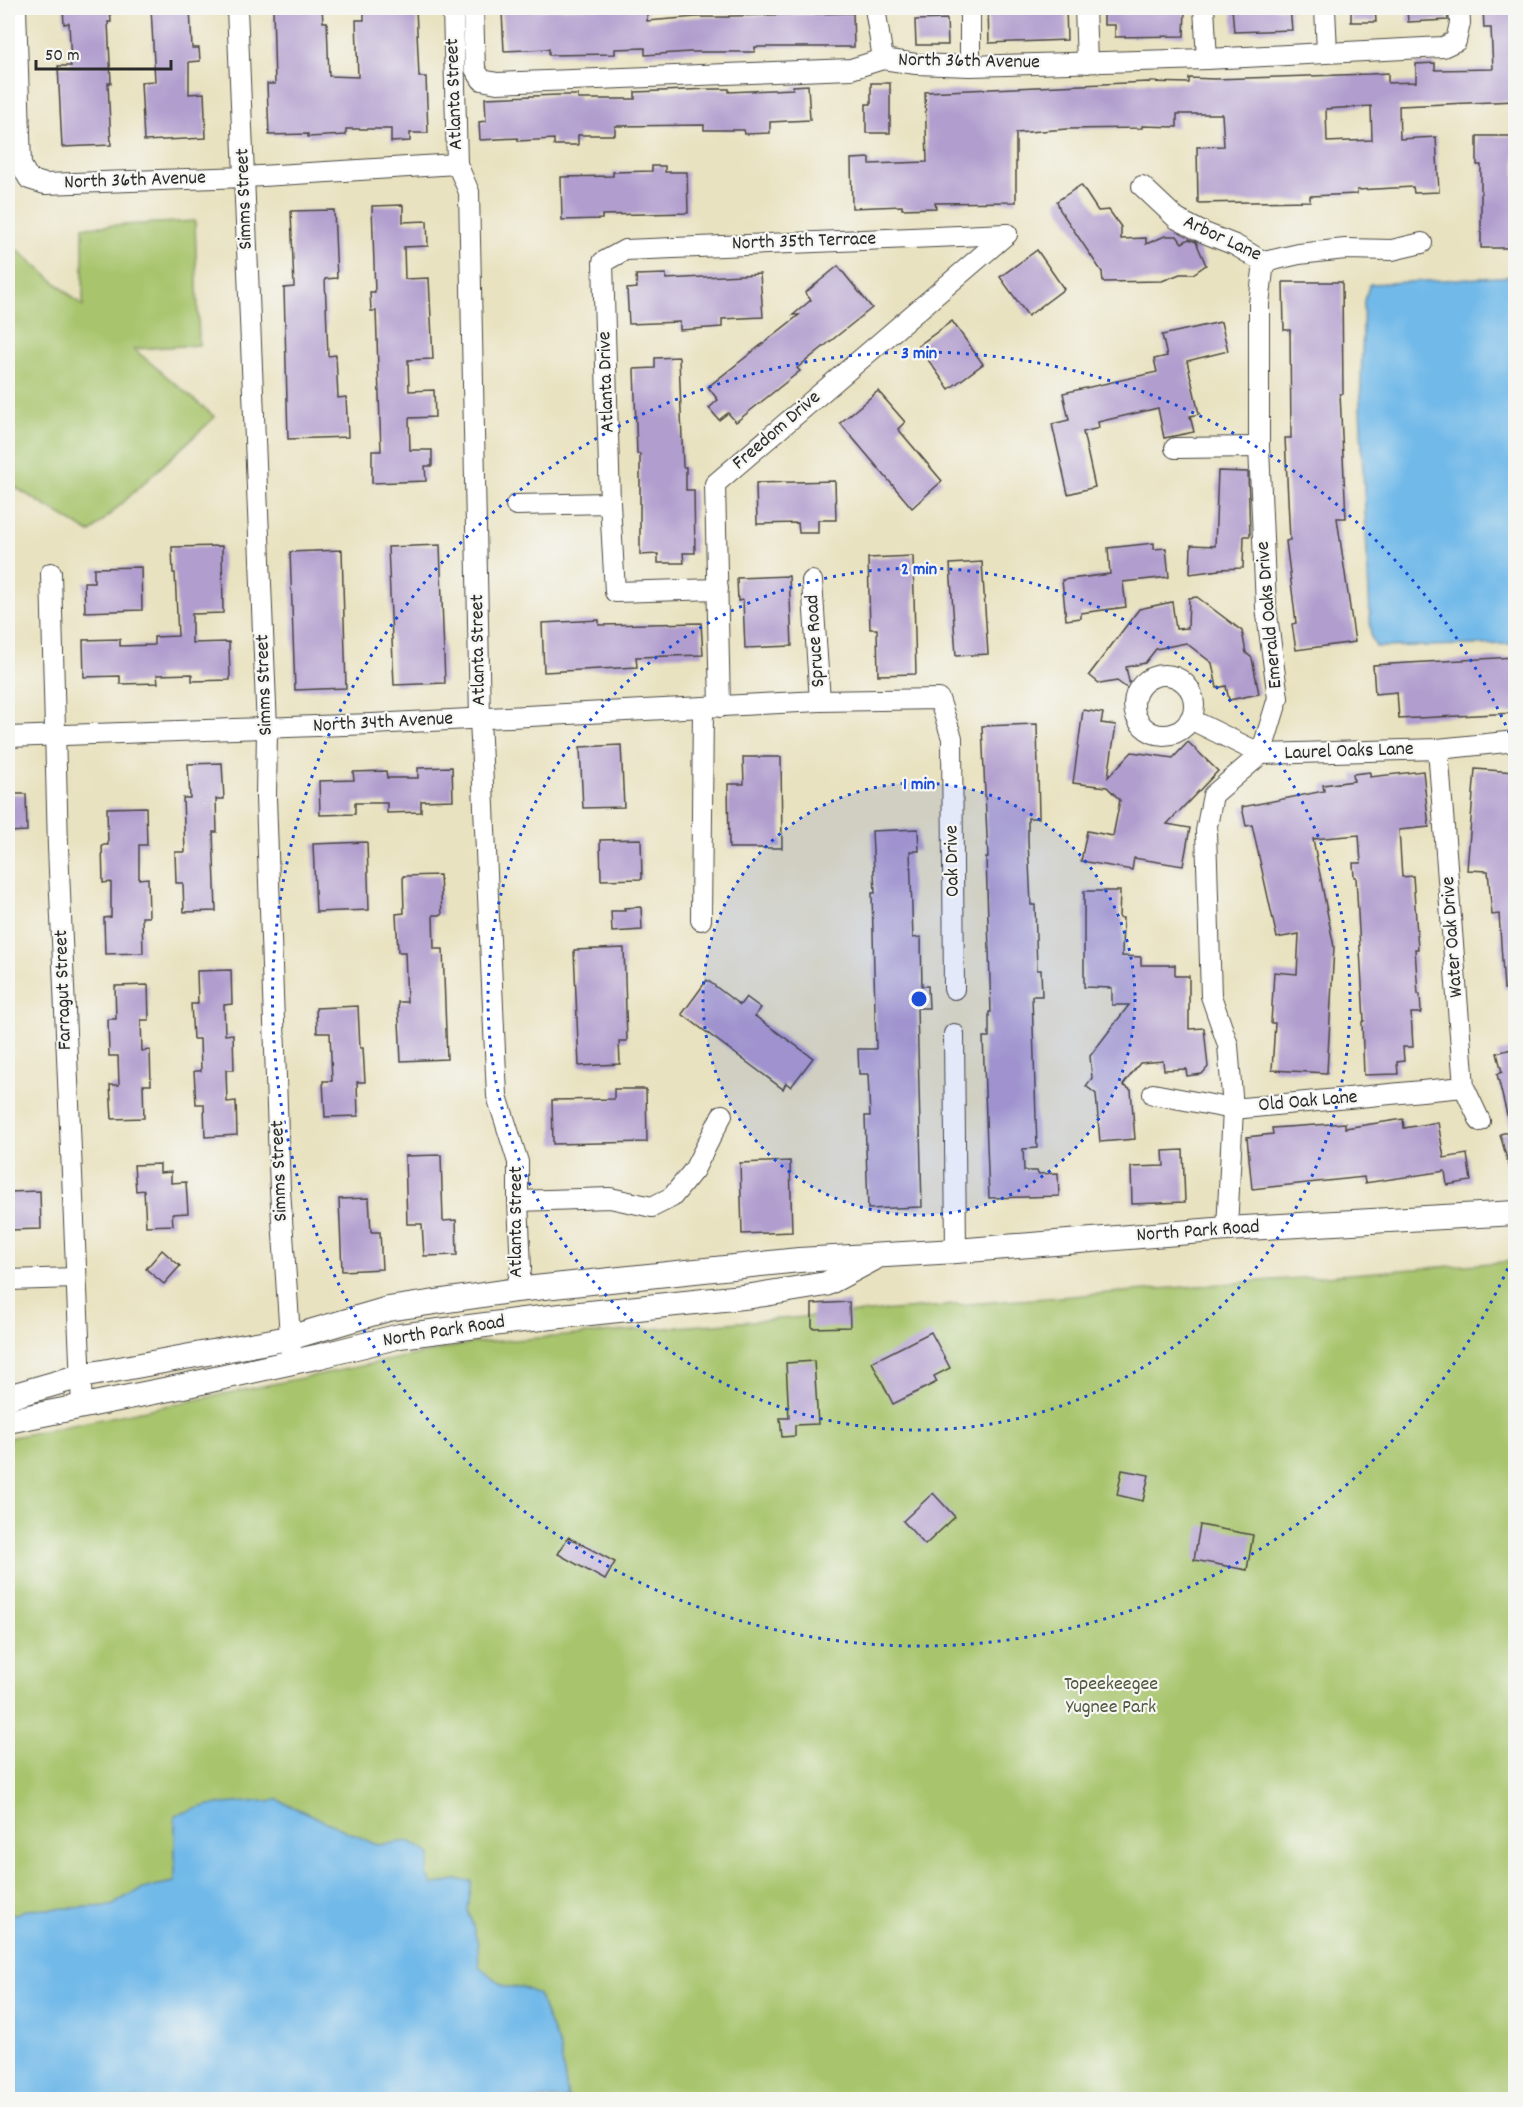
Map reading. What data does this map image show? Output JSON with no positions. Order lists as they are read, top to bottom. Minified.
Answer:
{"streets":{"street":["North 36th Avenue","Atlanta Street","Simms Street","Arbor Lane","North 35th Terrace","Atlanta Drive","Freedom Drive","Emerald Oaks Drive","Spruce Road","North 34th Avenue","Laurel Oaks Lane","Oak Drive","Water Oak Drive","Farragut Street","Old Oak Lane","North Park Road"]},"crossings":[["North 36th Avenue","Atlanta Street"],["North 36th Avenue","Simms Street"],["Atlanta Street","North 34th Avenue"],["Atlanta Street","North Park Road"],["Simms Street","North 34th Avenue"],["Simms Street","North Park Road"],["Arbor Lane","Emerald Oaks Drive"],["North 35th Terrace","Atlanta Drive"],["North 35th Terrace","Freedom Drive"],["Atlanta Drive","Freedom Drive"],["Freedom Drive","North 34th Avenue"],["Emerald Oaks Drive","Laurel Oaks Lane"],["Spruce Road","North 34th Avenue"],["North 34th Avenue","Oak Drive"],["North 34th Avenue","Farragut Street"],["Laurel Oaks Lane","Water Oak Drive"],["Water Oak Drive","Old Oak Lane"],["Farragut Street","North Park Road"]],"parks":["Topeekeegee Yugnee Park"],"scale_bar":"50 m","rings":["3 min","2 min","1 min"]}
